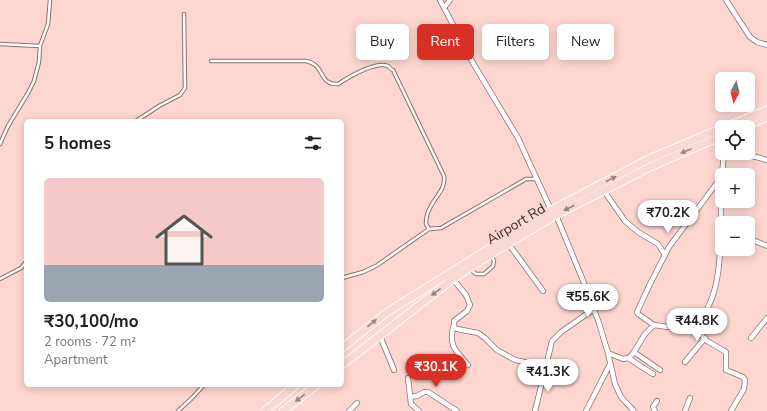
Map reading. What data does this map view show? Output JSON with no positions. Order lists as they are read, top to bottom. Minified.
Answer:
{"streets":{"main road":["Airport Rd"]},"north":"bottom","page":{"chip":["Buy","Rent","Filters","New"],"map_buttons":["+","−"],"heading":"5 homes","list":[{"name":"₹30,100/mo","note":"2 rooms · 72 m² · Apartment"}],"price":["₹70.2K","₹55.6K","₹44.8K","₹30.1K","₹41.3K"]}}
